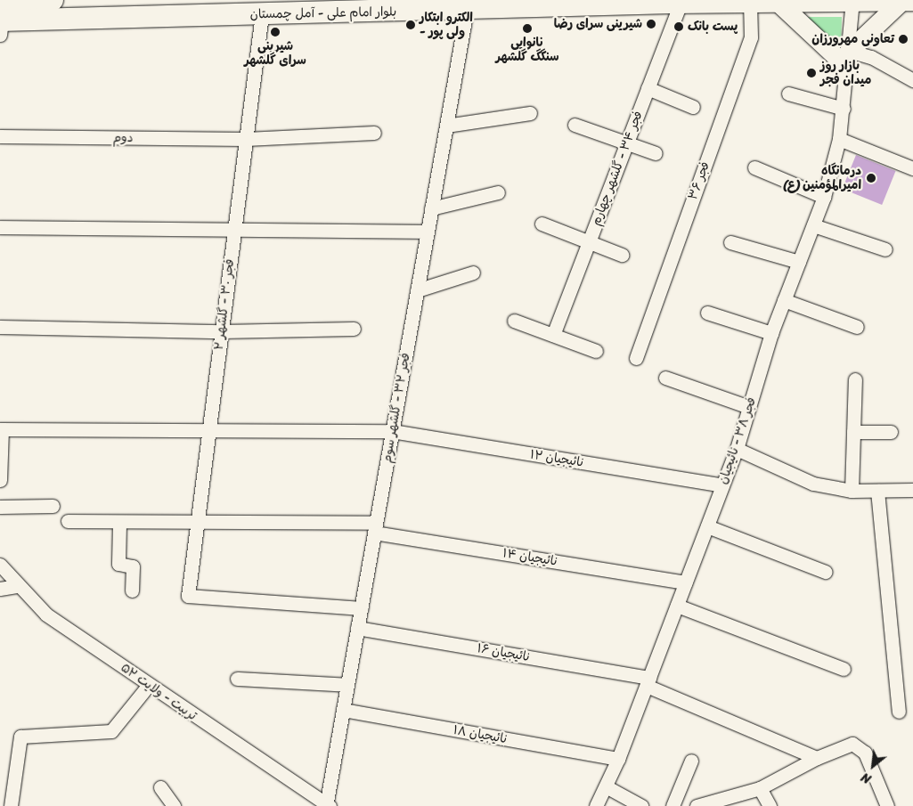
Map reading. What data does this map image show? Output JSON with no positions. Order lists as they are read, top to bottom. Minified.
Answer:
{"streets":{"main road":["بلوار امام علی - آمل چمستان"],"street":["دوم","فجر ۳۴ - گلشهر چهارم","فجر ۳۶","فجر ۳۰ - گلشهر ۲","فجر ۳۲ - گلشهر سوم","فجر ۳۸ - نائیجیان","نائیجیان ۱۲","نائیجیان ۱۴","نائیجیان ۱۶","تربیت - ولایت ۵۲","نائیجیان ۱۸"]},"crossings":[["بلوار امام علی - آمل چمستان","فجر ۳۴ - گلشهر چهارم"],["بلوار امام علی - آمل چمستان","فجر ۳۶"],["بلوار امام علی - آمل چمستان","فجر ۳۰ - گلشهر ۲"],["بلوار امام علی - آمل چمستان","فجر ۳۲ - گلشهر سوم"],["بلوار امام علی - آمل چمستان","فجر ۳۸ - نائیجیان"],["دوم","فجر ۳۰ - گلشهر ۲"],["فجر ۳۰ - گلشهر ۲","فجر ۳۲ - گلشهر سوم"],["فجر ۳۰ - گلشهر ۲","نائیجیان ۱۲"],["فجر ۳۰ - گلشهر ۲","نائیجیان ۱۴"],["فجر ۳۲ - گلشهر سوم","نائیجیان ۱۲"],["فجر ۳۲ - گلشهر سوم","نائیجیان ۱۴"],["فجر ۳۲ - گلشهر سوم","نائیجیان ۱۶"],["فجر ۳۲ - گلشهر سوم","تربیت - ولایت ۵۲"],["فجر ۳۲ - گلشهر سوم","نائیجیان ۱۸"],["فجر ۳۸ - نائیجیان","نائیجیان ۱۲"],["فجر ۳۸ - نائیجیان","نائیجیان ۱۴"],["فجر ۳۸ - نائیجیان","نائیجیان ۱۶"],["فجر ۳۸ - نائیجیان","نائیجیان ۱۸"]],"places":["شیرینی سرای رضا","الکترو ابتکار - ولی پور","پست بانک","نانوایی سنگگ گلشهر","شیرینی سرای گلشهر","تعاونی مهرورزان","بازار روز میدان فجر","درمانگاه امیرالمؤمنین (ع)"],"north":"bottom left"}
